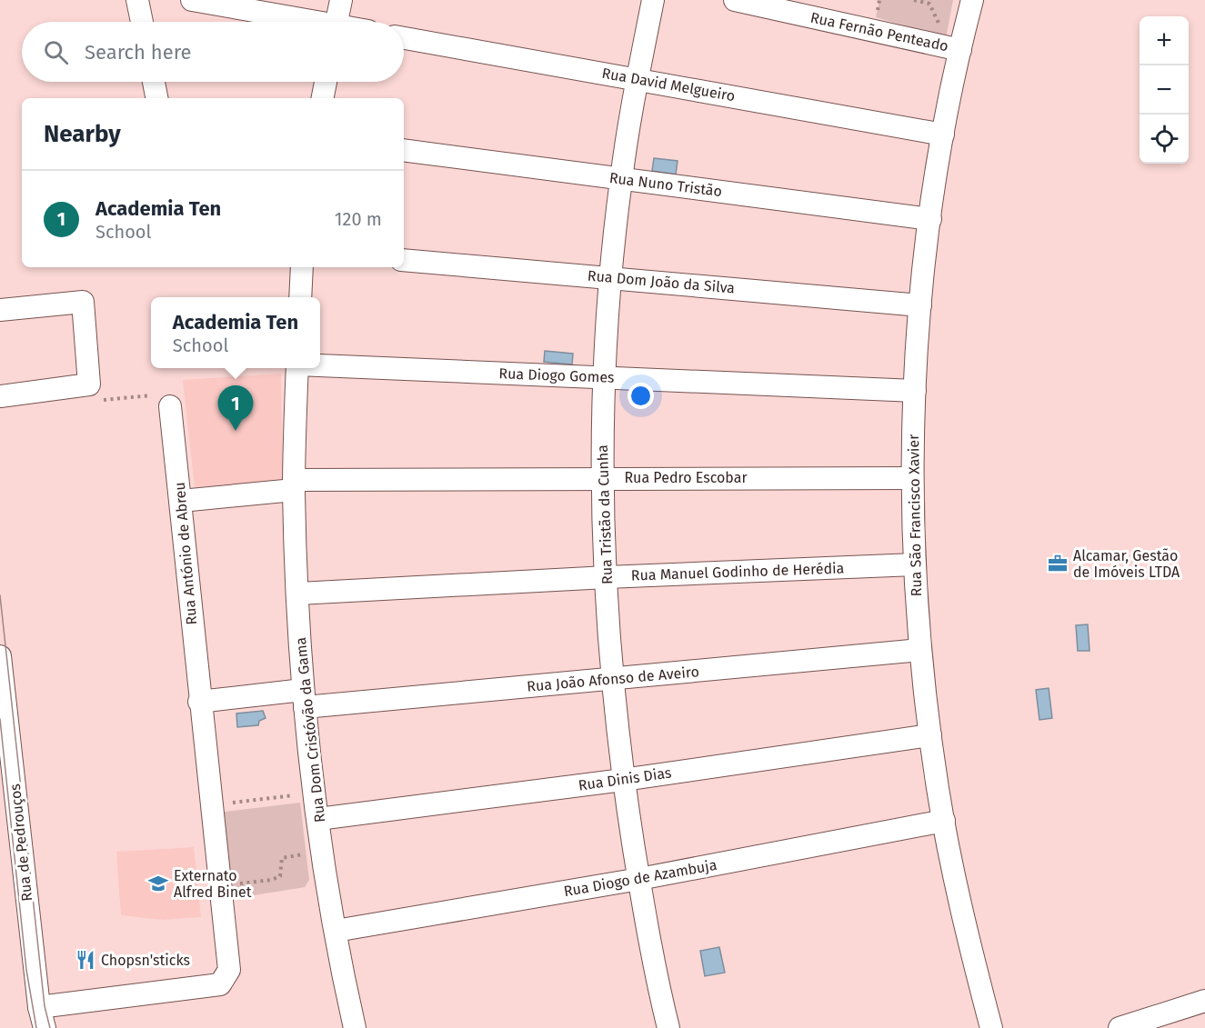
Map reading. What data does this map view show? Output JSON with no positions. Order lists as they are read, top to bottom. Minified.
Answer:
{"streets":{"street":["Rua Fernão Penteado","Rua David Melgueiro","Rua Nuno Tristão","Rua Dom João da Silva","Rua Diogo Gomes","Rua Pedro Escobar","Rua Tristão da Cunha","Rua São Francisco Xavier","Rua António de Abreu","Rua Manuel Godinho de Herédia","Rua João Afonso de Aveiro","Rua Dom Cristóvão da Gama","Rua Dinis Dias","Rua de Pedrouços","Rua Diogo de Azambuja"]},"crossings":[["Rua Fernão Penteado","Rua São Francisco Xavier"],["Rua David Melgueiro","Rua Tristão da Cunha"],["Rua David Melgueiro","Rua São Francisco Xavier"],["Rua Nuno Tristão","Rua Tristão da Cunha"],["Rua Nuno Tristão","Rua São Francisco Xavier"],["Rua Dom João da Silva","Rua Tristão da Cunha"],["Rua Dom João da Silva","Rua São Francisco Xavier"],["Rua Diogo Gomes","Rua Tristão da Cunha"],["Rua Diogo Gomes","Rua São Francisco Xavier"],["Rua Pedro Escobar","Rua Tristão da Cunha"],["Rua Pedro Escobar","Rua São Francisco Xavier"],["Rua Pedro Escobar","Rua António de Abreu"],["Rua Pedro Escobar","Rua Dom Cristóvão da Gama"],["Rua Tristão da Cunha","Rua Manuel Godinho de Herédia"],["Rua Tristão da Cunha","Rua João Afonso de Aveiro"],["Rua Tristão da Cunha","Rua Dinis Dias"],["Rua Tristão da Cunha","Rua Diogo de Azambuja"],["Rua São Francisco Xavier","Rua Manuel Godinho de Herédia"],["Rua São Francisco Xavier","Rua João Afonso de Aveiro"],["Rua São Francisco Xavier","Rua Dinis Dias"],["Rua São Francisco Xavier","Rua Diogo de Azambuja"],["Rua António de Abreu","Rua de Pedrouços"],["Rua Manuel Godinho de Herédia","Rua Dom Cristóvão da Gama"],["Rua João Afonso de Aveiro","Rua Dom Cristóvão da Gama"],["Rua Dom Cristóvão da Gama","Rua Dinis Dias"],["Rua Dom Cristóvão da Gama","Rua Diogo de Azambuja"]],"places":{"office":["Alcamar, Gestão de Imóveis LTDA"],"school or university":["Externato Alfred Binet"],"restaurant":["Chopsn'sticks"]},"page":{"map_buttons":["+","−"],"search":"Search here","heading":"Nearby","list":[{"mark":"1","name":"Academia Ten","note":"School","value":"120 m"}],"popup":["Academia Ten","School"],"pins":"1"}}
